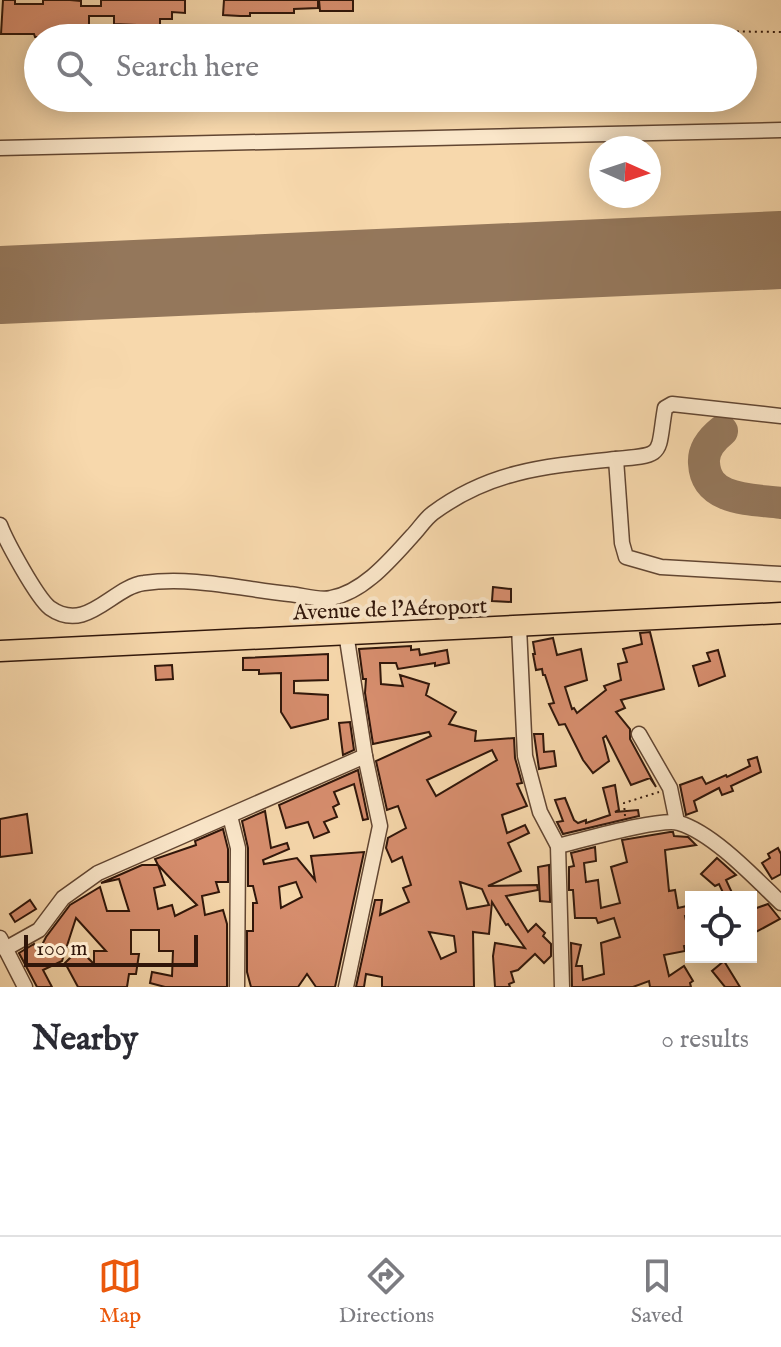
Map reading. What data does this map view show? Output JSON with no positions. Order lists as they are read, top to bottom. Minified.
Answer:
{"streets":{"highway":["Avenue de l'Aéroport"]},"scale_bar":"100 m","north":"right","page":{"search":"Search here","scale":"100 m","heading":["Nearby","0 results"],"nav":["Map","Directions","Saved"]}}
